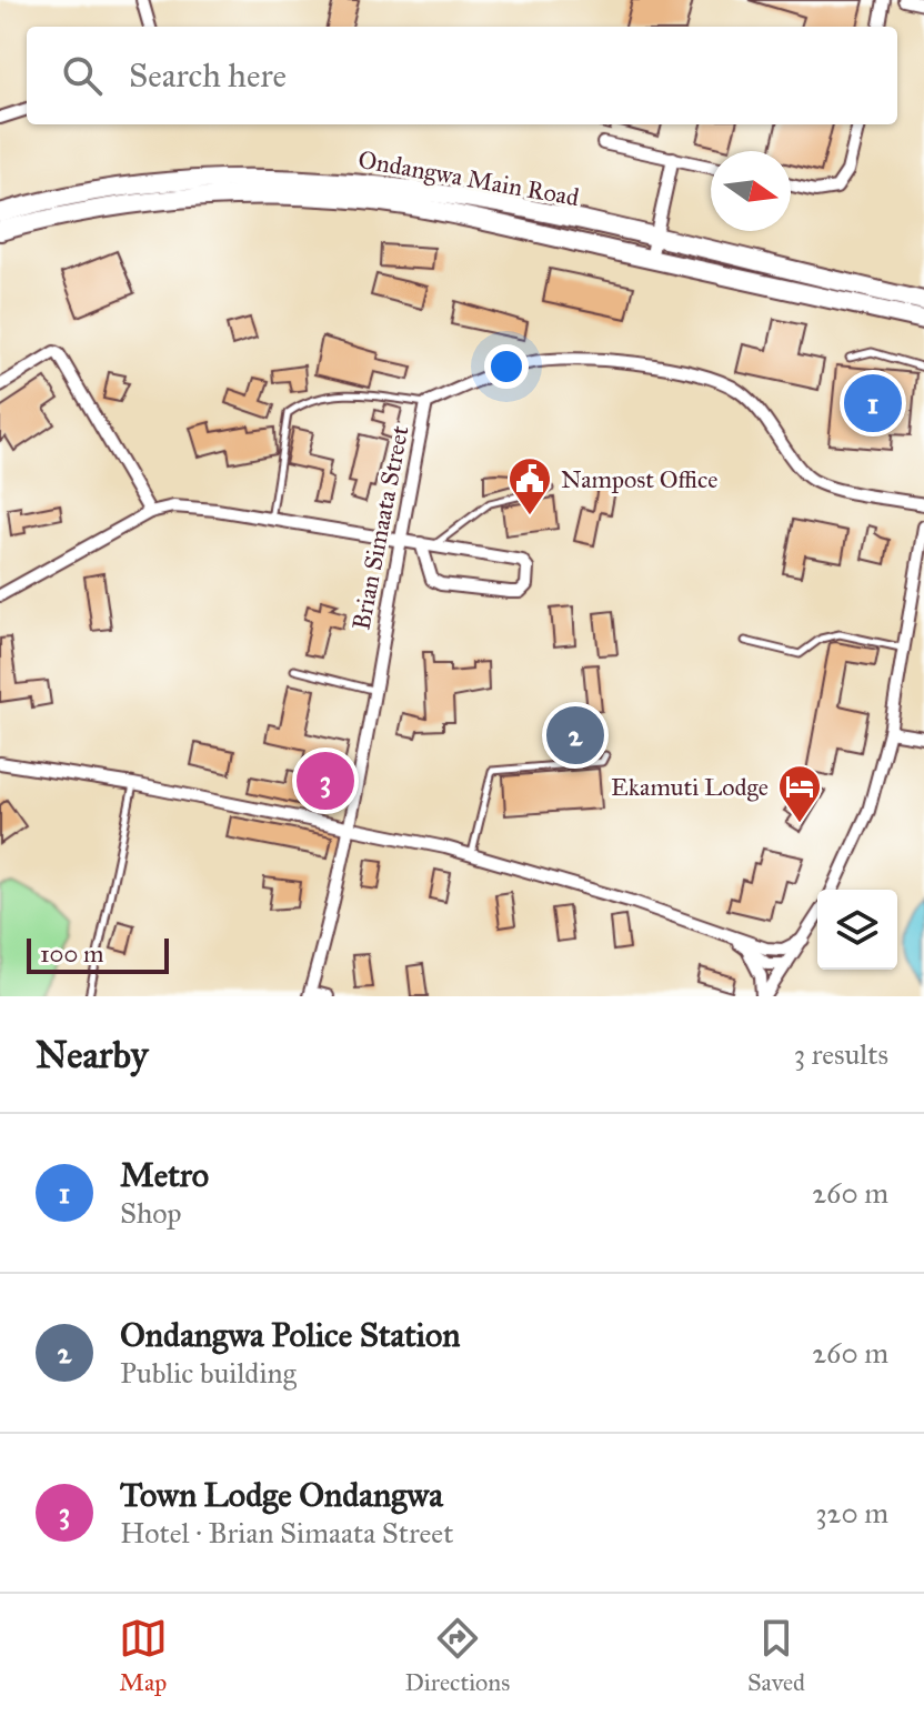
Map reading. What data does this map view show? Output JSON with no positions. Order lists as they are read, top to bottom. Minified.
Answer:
{"streets":{"main road":["Ondangwa Main Road"],"street":["Brian Simaata Street"]},"places":{"public building":["Nampost Office"],"hotel":["Ekamuti Lodge"]},"scale_bar":"100 m","north":"right","page":{"search":"Search here","pins":["1","2","3"],"scale":"100 m","heading":["Nearby","3 results"],"list":[{"mark":"1","name":"Metro","note":"Shop","value":"260 m"},{"mark":"2","name":"Ondangwa Police Station","note":"Public building","value":"260 m"},{"mark":"3","name":"Town Lodge Ondangwa","note":"Hotel · Brian Simaata Street","value":"320 m"}],"nav":["Map","Directions","Saved"]}}
